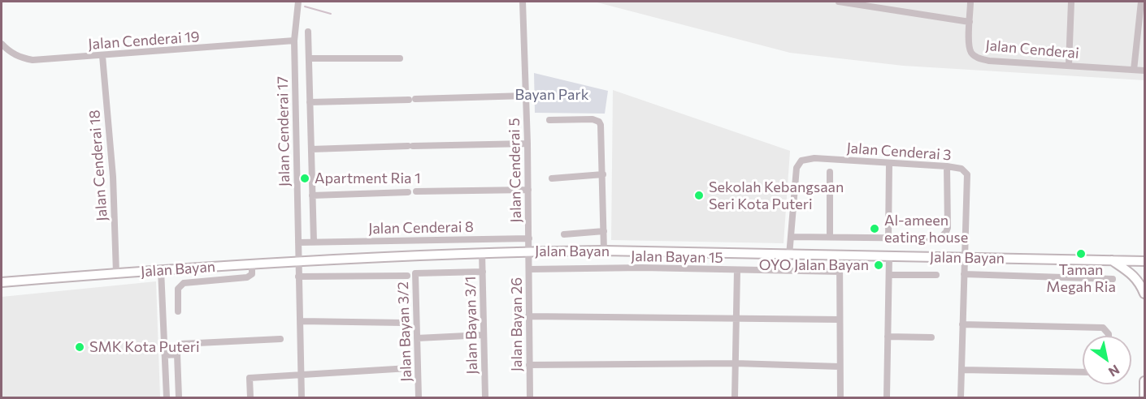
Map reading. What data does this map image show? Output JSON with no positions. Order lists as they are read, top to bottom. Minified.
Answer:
{"streets":{"street":["Jalan Cenderai 19","Jalan Cenderai","Jalan Cenderai 17","Jalan Cenderai 3","Jalan Cenderai 18","Jalan Cenderai 5","Jalan Cenderai 8","Jalan Bayan","Jalan Bayan 15","Jalan Bayan 26","Jalan Bayan 3/1","Jalan Bayan 3/2"]},"crossings":[["Jalan Cenderai 19","Jalan Cenderai 17"],["Jalan Cenderai 19","Jalan Cenderai 18"],["Jalan Cenderai 17","Jalan Cenderai 8"],["Jalan Cenderai 17","Jalan Bayan"],["Jalan Cenderai 3","Jalan Bayan"],["Jalan Cenderai 18","Jalan Bayan"],["Jalan Cenderai 5","Jalan Cenderai 8"],["Jalan Cenderai 5","Jalan Bayan"],["Jalan Cenderai 5","Jalan Bayan 26"],["Jalan Bayan","Jalan Bayan 26"],["Jalan Bayan","Jalan Bayan 3/1"],["Jalan Bayan 15","Jalan Bayan 26"],["Jalan Bayan 3/1","Jalan Bayan 3/2"]],"parks":["Bayan Park"],"places":["Apartment Ria 1","Sekolah Kebangsaan Seri Kota Puteri","Al-ameen eating house","Taman Megah Ria","OYO Jalan Bayan","SMK Kota Puteri"],"north":"bottom right"}
